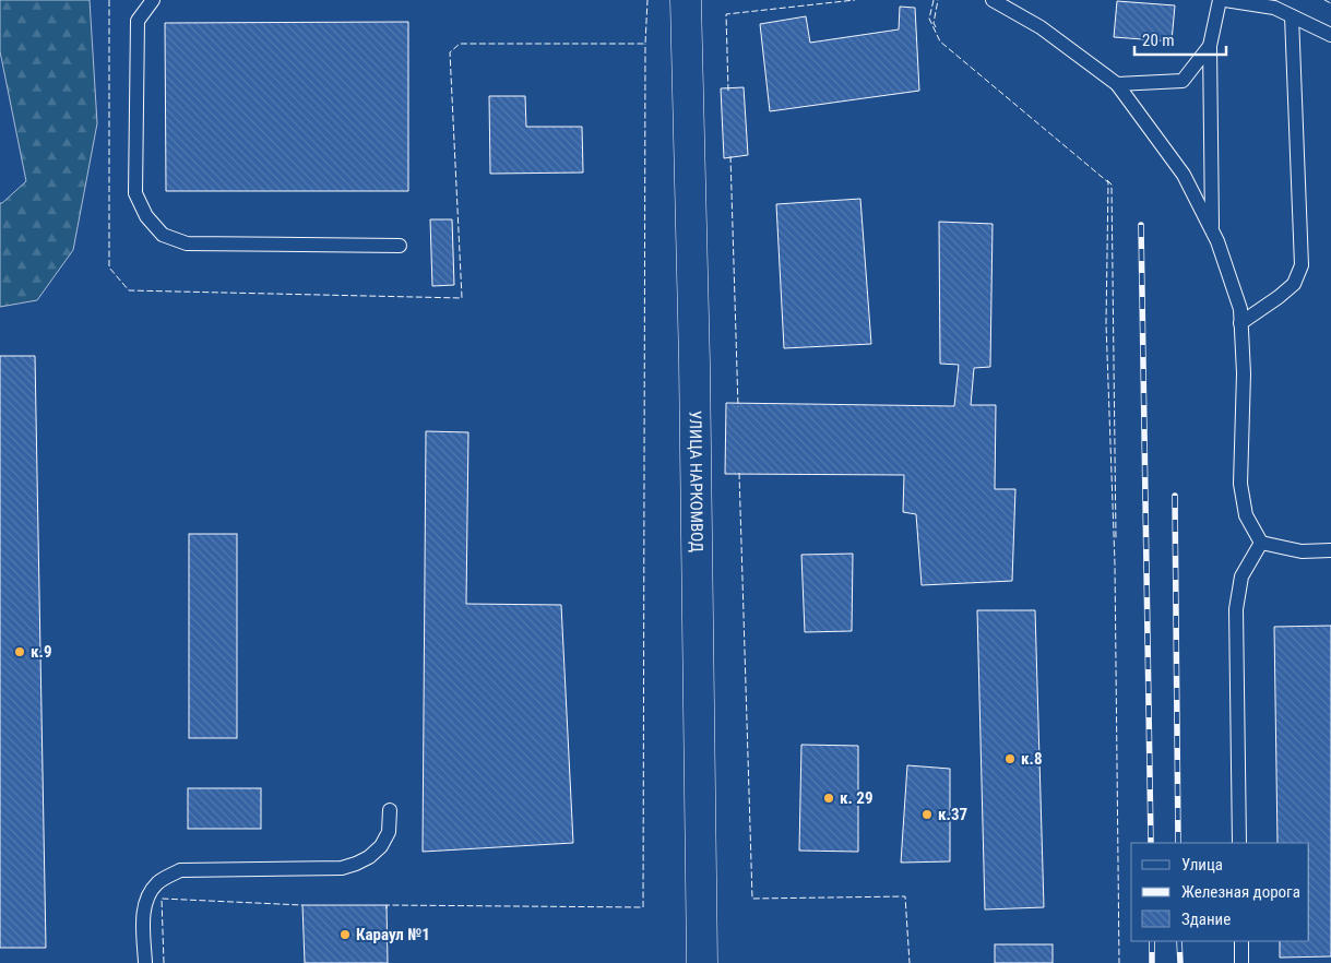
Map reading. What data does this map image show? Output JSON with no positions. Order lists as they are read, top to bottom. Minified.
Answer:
{"streets":{"street":["УЛИЦА НАРКОМВОД"]},"places":["к.9","к.8","к. 29","к.37","Караул №1"],"legend":["Улица","Железная дорога","Здание"],"scale_bar":"20 m"}
